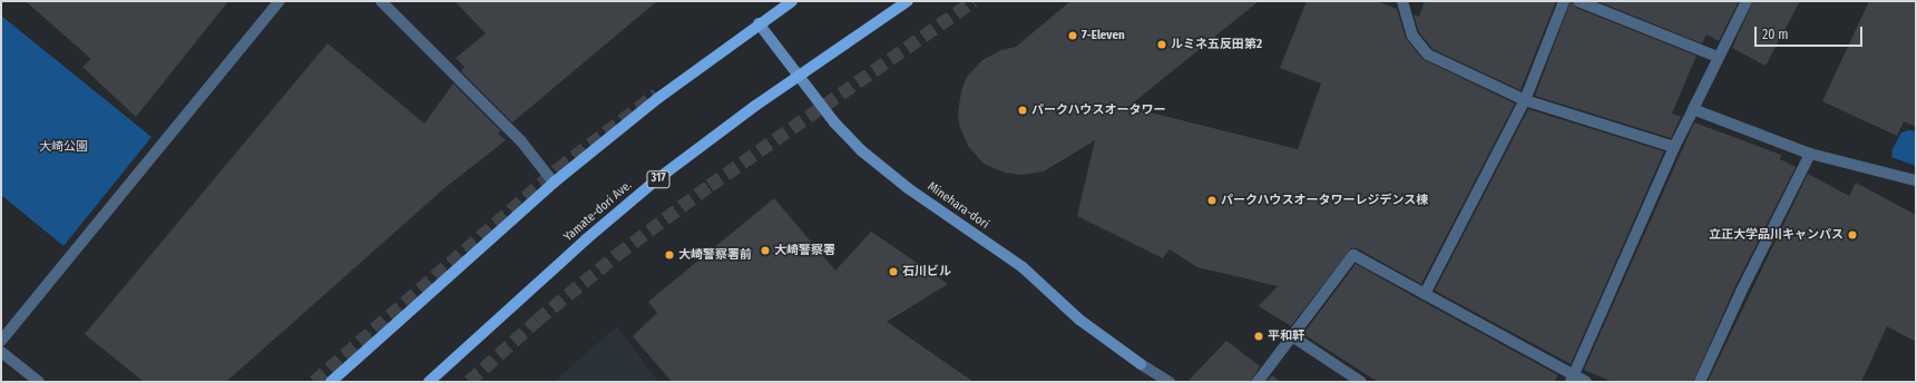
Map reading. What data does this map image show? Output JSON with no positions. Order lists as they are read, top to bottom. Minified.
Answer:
{"streets":{"main road":["317","Yamate-dori Ave."],"street":["Minehara-dori"]},"crossings":[["Minehara-dori","Yamate-dori Ave."]],"parks":["大崎公園"],"places":["7-Eleven","ルミネ五反田第2","パークハウスオータワー","パークハウスオータワーレジデンス棟","立正大学品川キャンパス","大崎警察署","大崎警察署前","石川ビル","平和軒"],"scale_bar":"20 m"}
